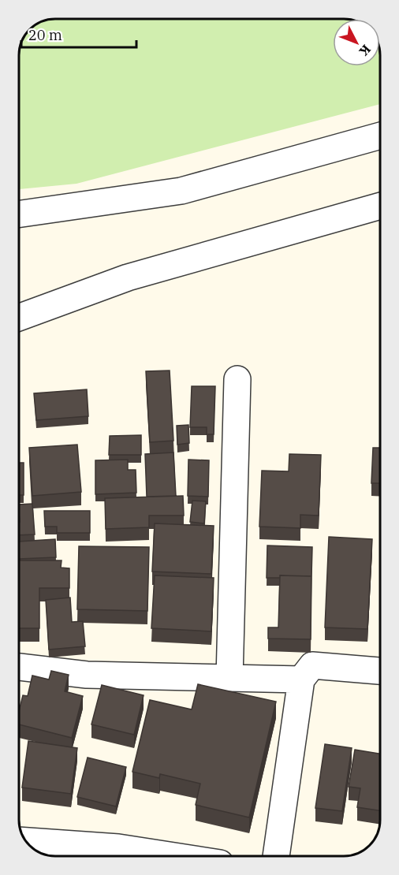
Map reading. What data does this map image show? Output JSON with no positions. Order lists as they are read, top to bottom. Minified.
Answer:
{"scale_bar":"20 m","north":"bottom right"}
